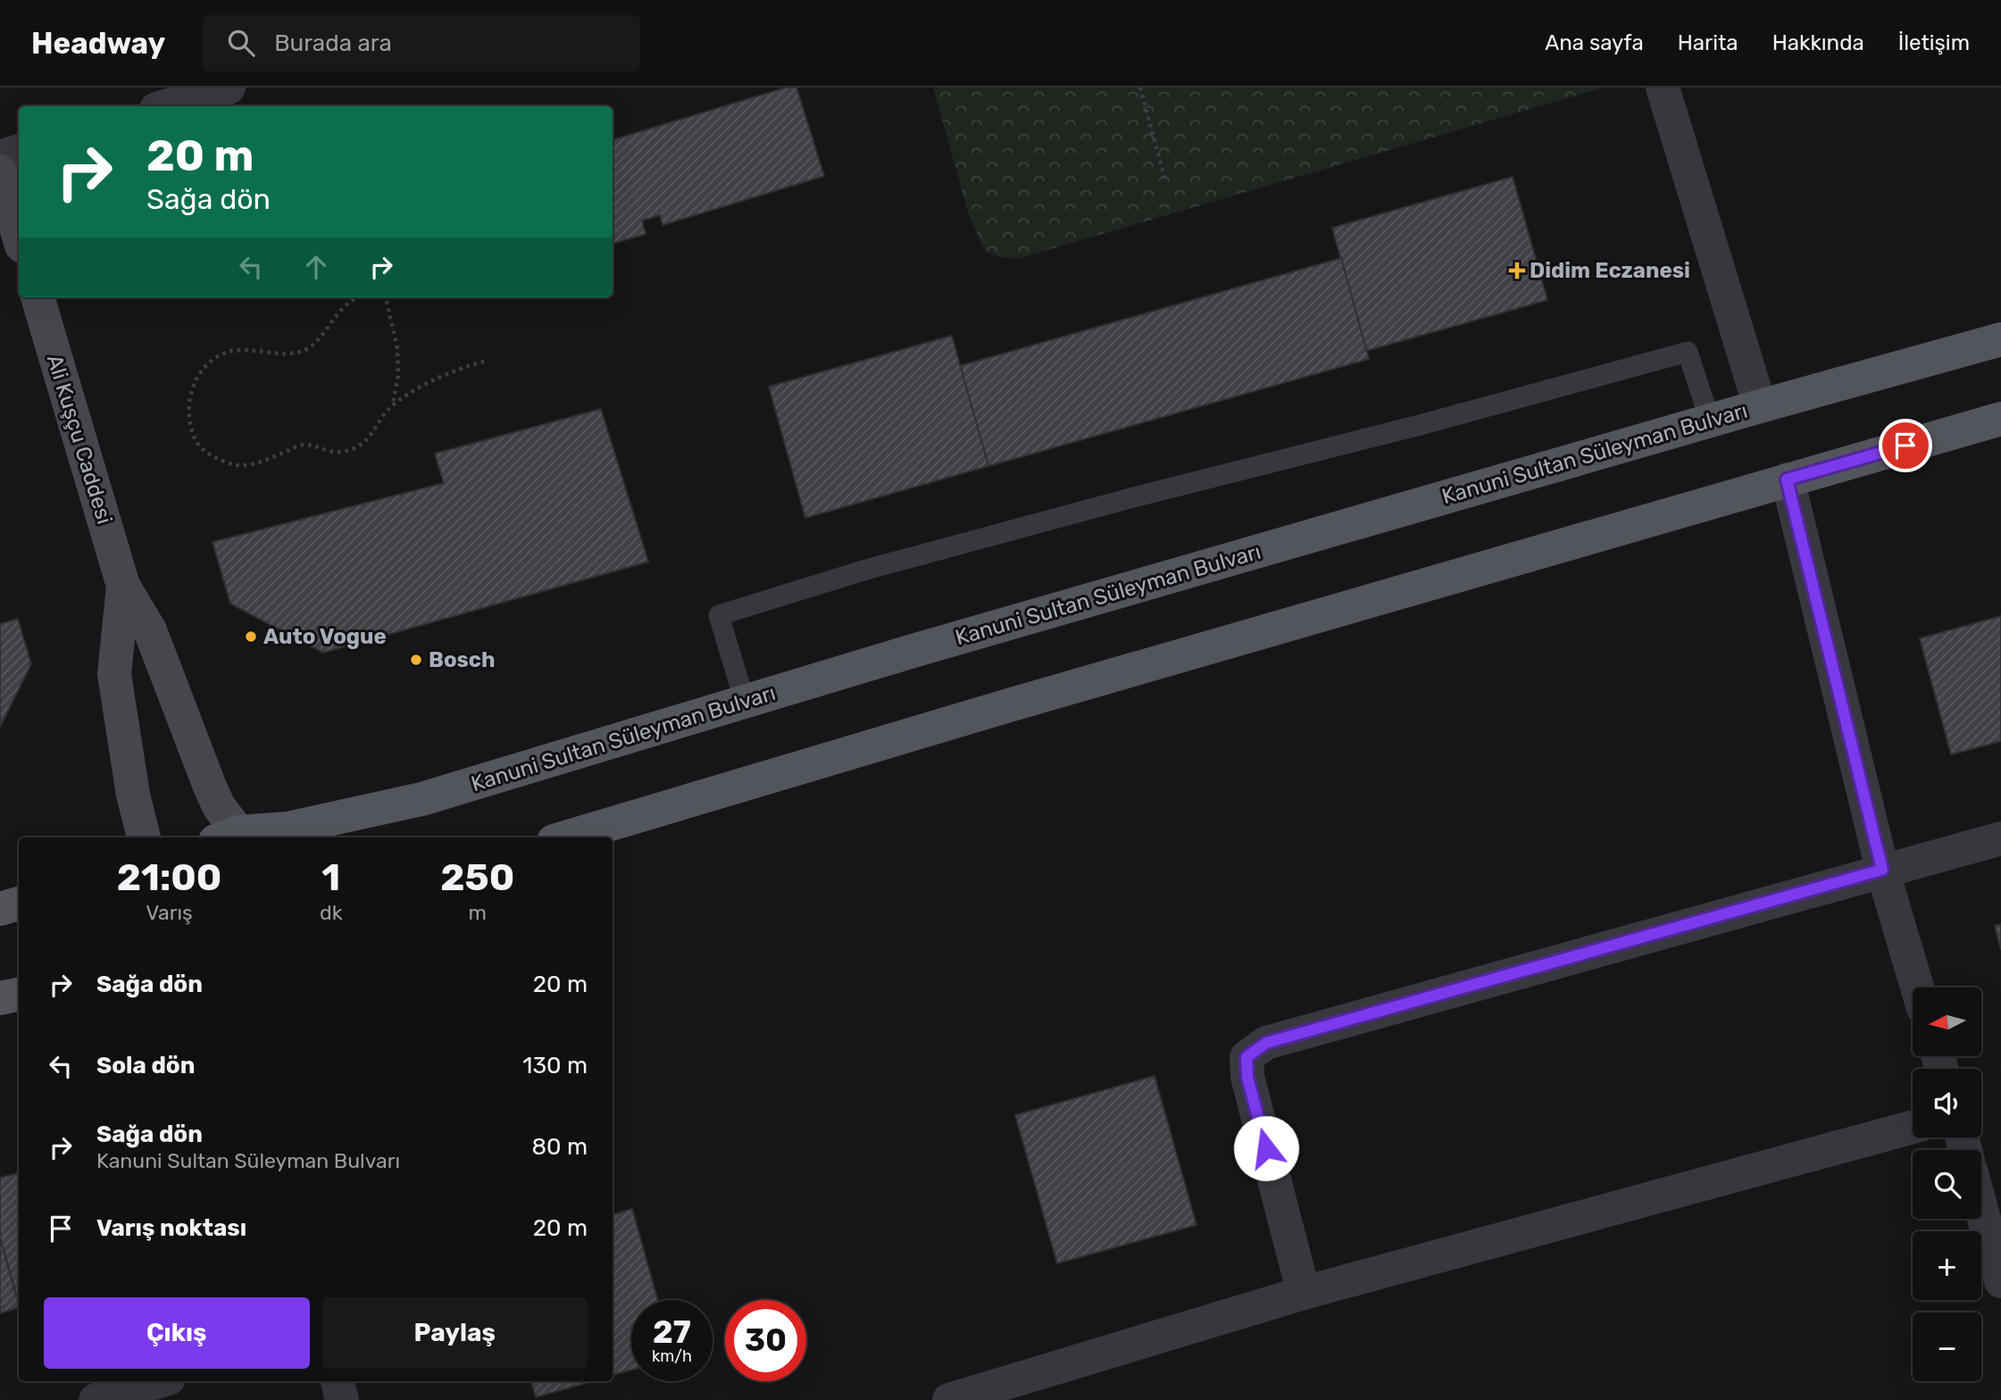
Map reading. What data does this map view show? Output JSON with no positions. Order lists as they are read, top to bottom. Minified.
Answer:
{"streets":{"main road":["Kanuni Sultan Süleyman Bulvarı"],"street":["Ali Kuşçu Caddesi"]},"crossings":[["Ali Kuşçu Caddesi","Kanuni Sultan Süleyman Bulvarı"]],"places":{"health":["Didim Eczanesi"],"other":["Auto Vogue","Bosch"]},"north":"left","page":{"header":"Headway","search":"Burada ara","nav":["Ana sayfa","Harita","Hakkında","İletişim"],"turn":["20 m","Sağa dön"],"eta":["21:00","Varış","1","dk","250","m"],"list":[{"name":"Sağa dön","value":"20 m"},{"name":"Sola dön","value":"130 m"},{"name":"Sağa dön","note":"Kanuni Sultan Süleyman Bulvarı","value":"80 m"},{"name":"Varış noktası","value":"20 m"}],"map_buttons":["+","−"],"buttons":["Çıkış","Paylaş"],"speed":"27 km/h","limit":"30"}}
